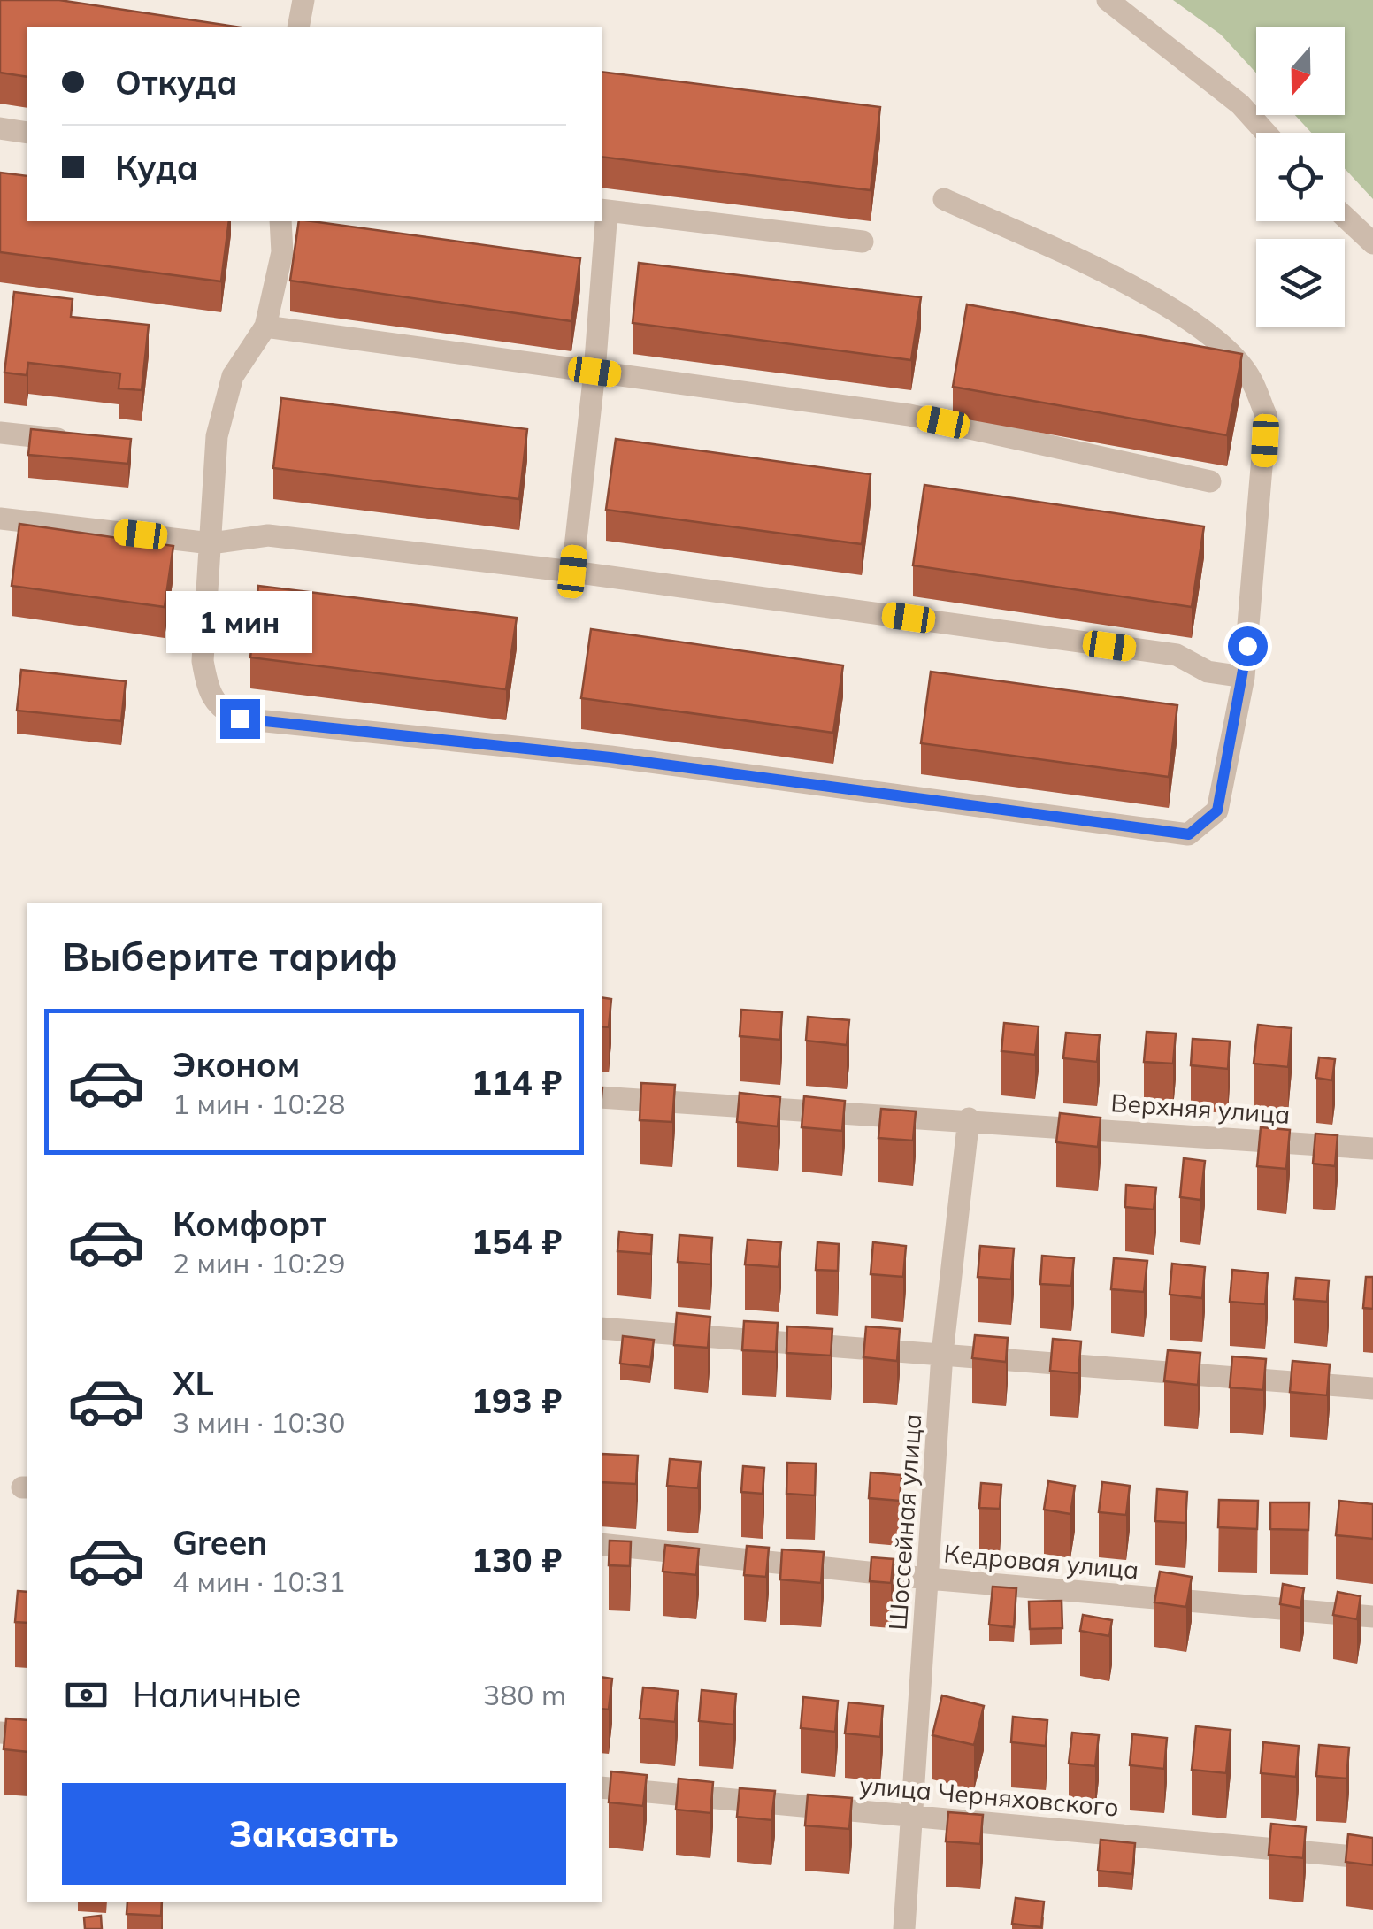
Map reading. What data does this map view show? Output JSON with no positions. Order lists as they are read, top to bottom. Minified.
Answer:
{"streets":{"street":["Верхняя улица","Шоссейная улица","Кедровая улица","улица Черняховского"]},"crossings":[["Верхняя улица","Шоссейная улица"],["Шоссейная улица","Кедровая улица"],["Шоссейная улица","улица Черняховского"]],"north":"bottom","page":{"banner":["Откуда","Куда"],"bubble":"1 мин","heading":"Выберите тариф","list":[{"name":"Эконом","note":"1 мин · 10:28","value":"114 ₽"},{"name":"Комфорт","note":"2 мин · 10:29","value":"154 ₽"},{"name":"XL","note":"3 мин · 10:30","value":"193 ₽"},{"name":"Green","note":"4 мин · 10:31","value":"130 ₽"}],"pay":["Наличные","380 m"],"buttons":"Заказать"}}
